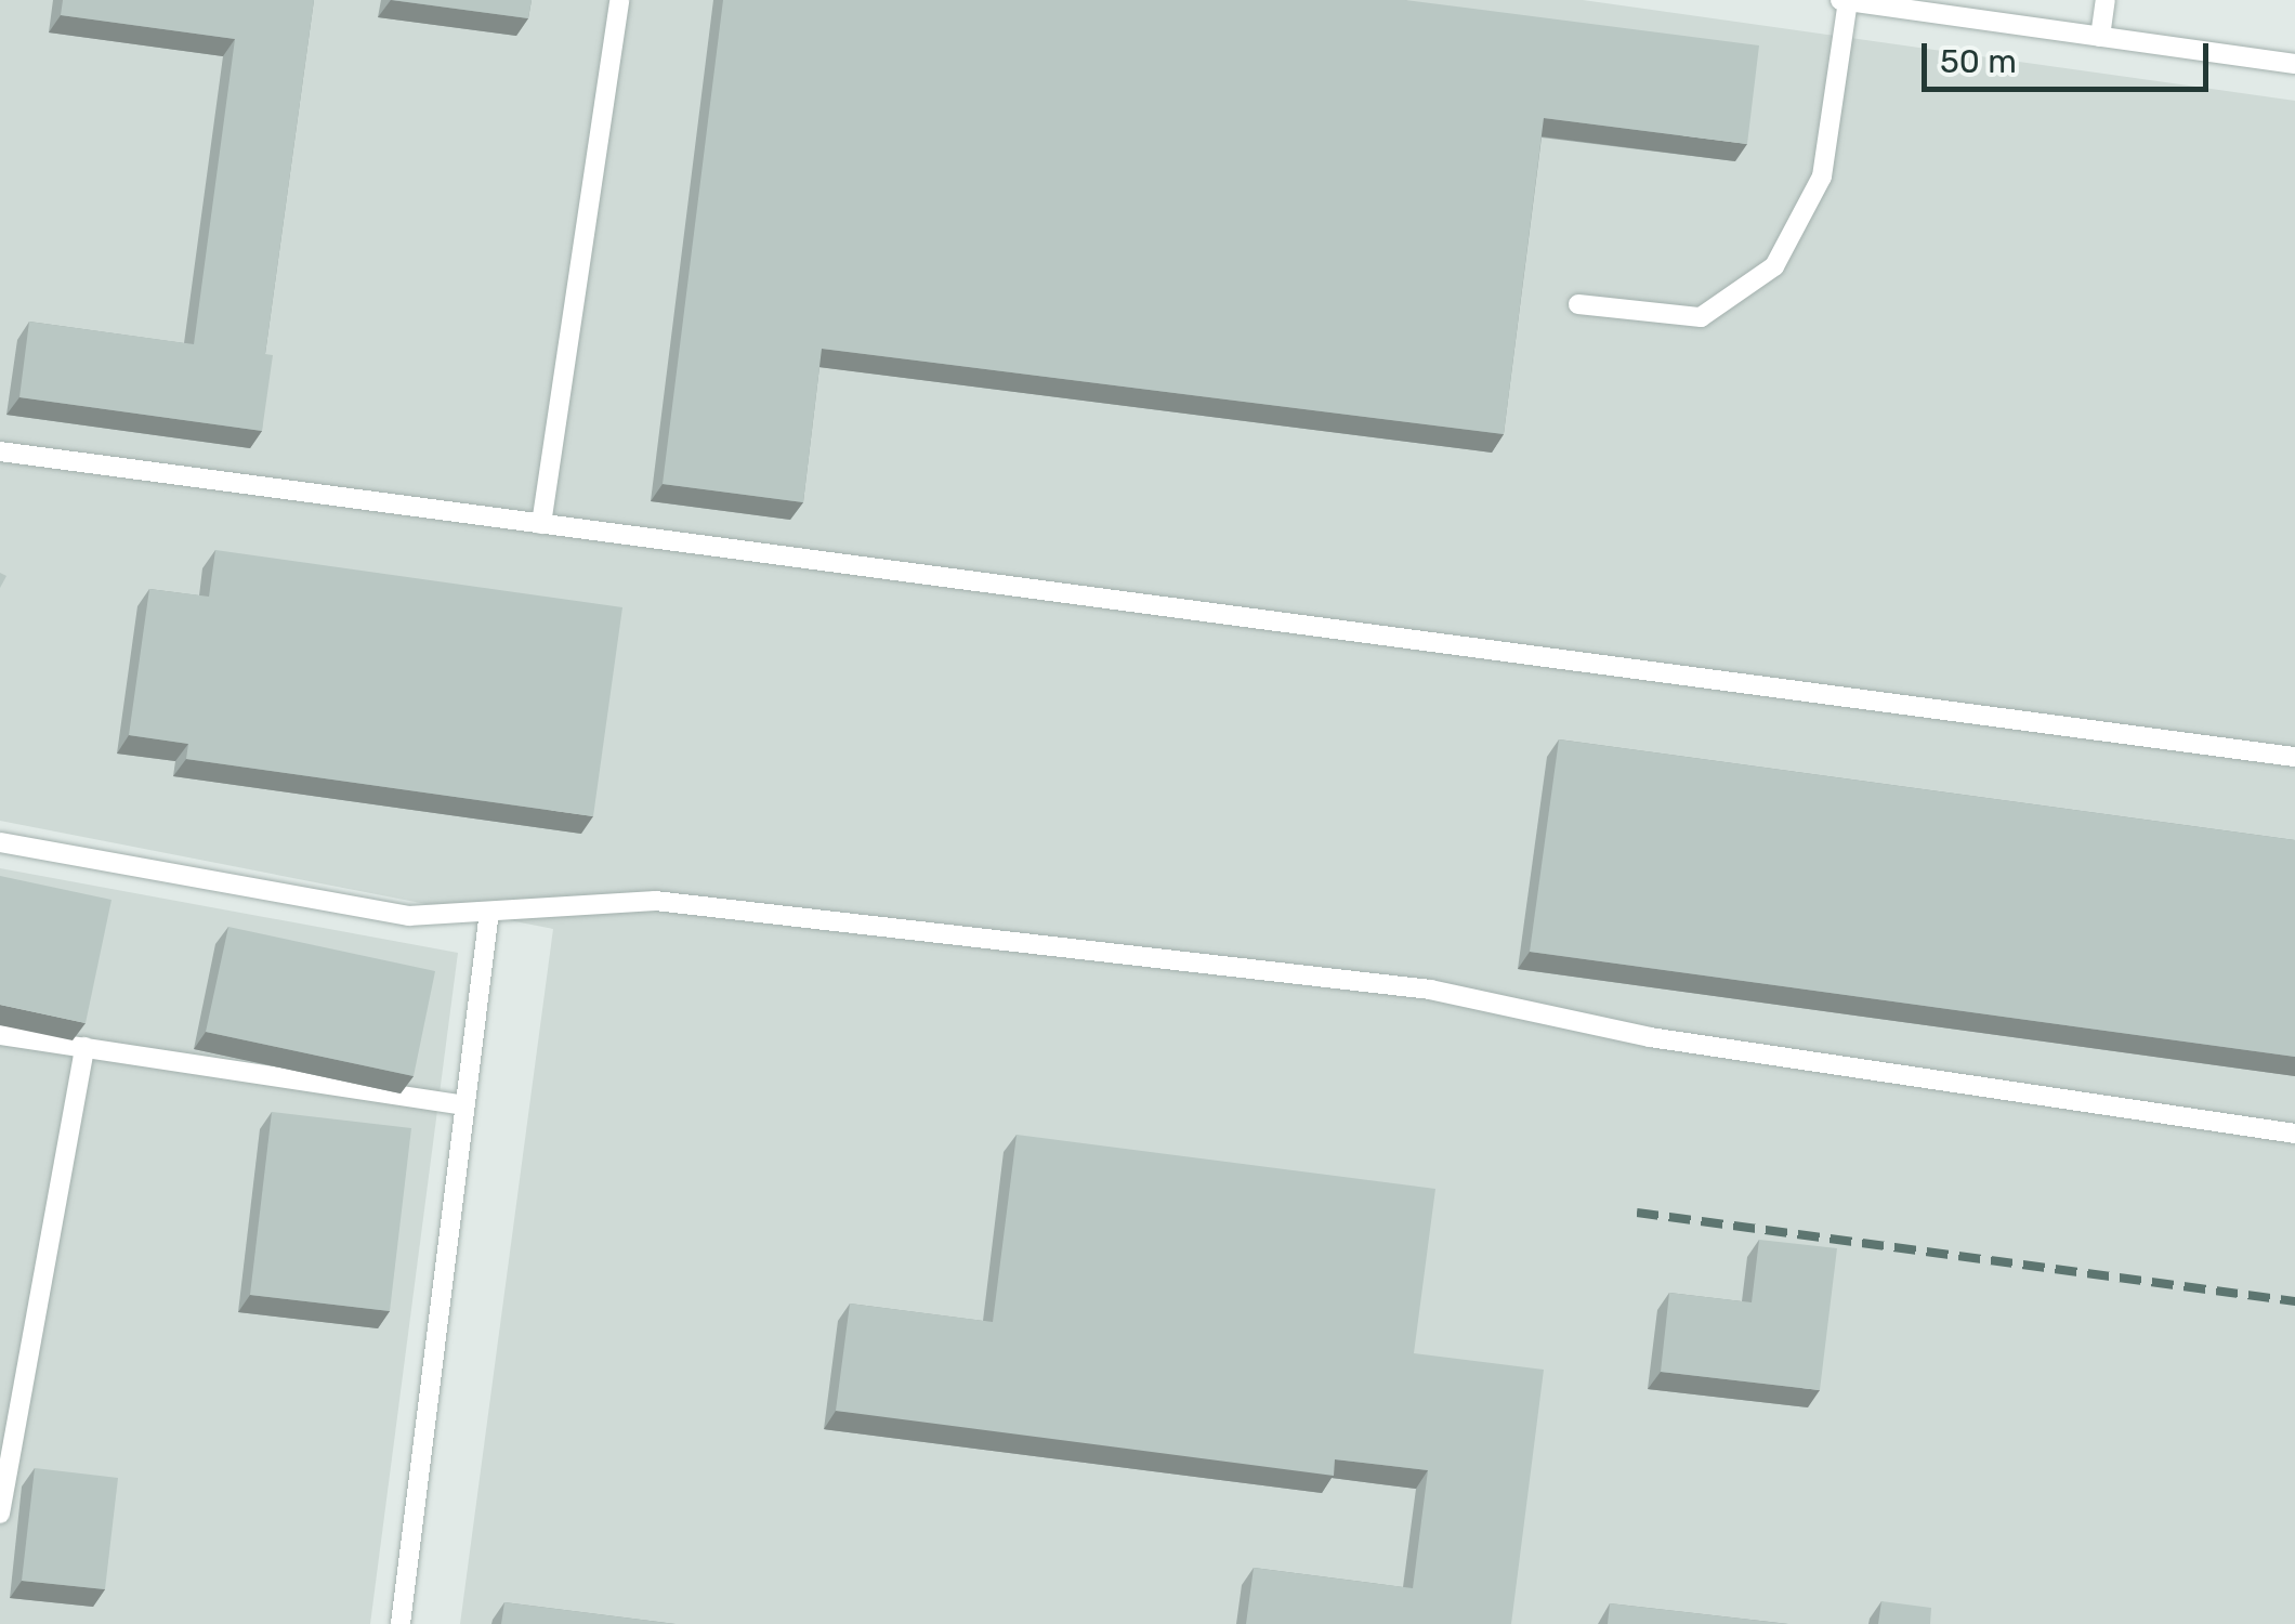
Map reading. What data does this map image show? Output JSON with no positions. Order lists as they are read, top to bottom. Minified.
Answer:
{"scale_bar":"50 m"}
